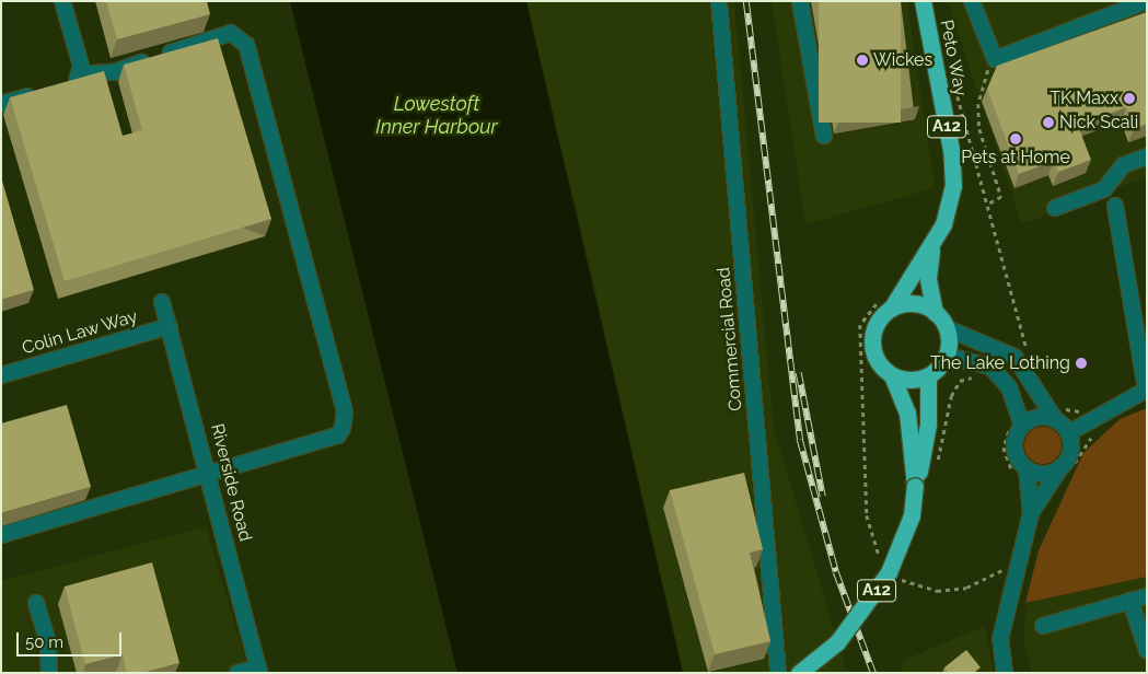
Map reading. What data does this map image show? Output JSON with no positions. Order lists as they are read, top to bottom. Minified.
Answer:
{"streets":{"highway":["Peto Way","A12"],"street":["Colin Law Way","Commercial Road","Riverside Road"]},"crossings":[["Peto Way","A12"],["Colin Law Way","Riverside Road"]],"water":["Lowestoft Inner Harbour"],"places":["Wickes","TK Maxx","Nick Scali","Pets at Home","The Lake Lothing"],"scale_bar":"50 m"}
